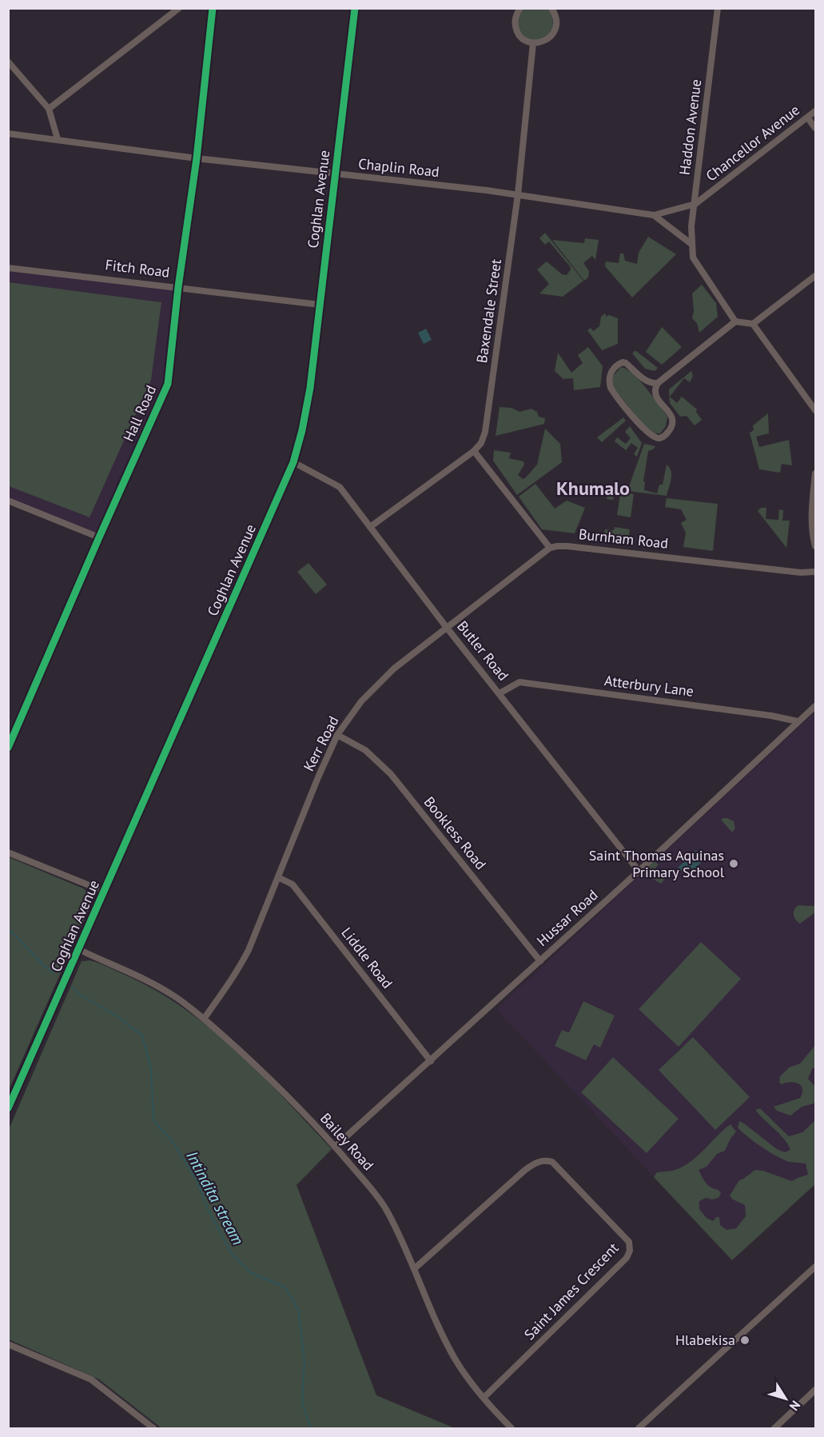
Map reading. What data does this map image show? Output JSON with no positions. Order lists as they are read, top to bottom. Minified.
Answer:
{"streets":{"street":["Haddon Avenue","Chancellor Avenue","Chaplin Road","Coghlan Avenue","Fitch Road","Baxendale Street","Hall Road","Burnham Road","Butler Road","Atterbury Lane","Kerr Road","Bookless Road","Hussar Road","Liddle Road","Bailey Road","Saint James Crescent"]},"crossings":[["Haddon Avenue","Chancellor Avenue"],["Haddon Avenue","Chaplin Road"],["Chancellor Avenue","Chaplin Road"],["Chaplin Road","Coghlan Avenue"],["Chaplin Road","Baxendale Street"],["Chaplin Road","Hall Road"],["Coghlan Avenue","Fitch Road"],["Coghlan Avenue","Butler Road"],["Coghlan Avenue","Bailey Road"],["Fitch Road","Hall Road"],["Baxendale Street","Butler Road"],["Burnham Road","Kerr Road"],["Butler Road","Atterbury Lane"],["Butler Road","Kerr Road"],["Butler Road","Hussar Road"],["Atterbury Lane","Hussar Road"],["Kerr Road","Bookless Road"],["Kerr Road","Liddle Road"],["Kerr Road","Bailey Road"],["Bookless Road","Hussar Road"],["Hussar Road","Liddle Road"],["Hussar Road","Bailey Road"],["Bailey Road","Saint James Crescent"]],"districts":["Khumalo"],"water":["Intindita stream"],"places":["Saint Thomas Aquinas Primary School","Hlabekisa"],"north":"bottom right"}
